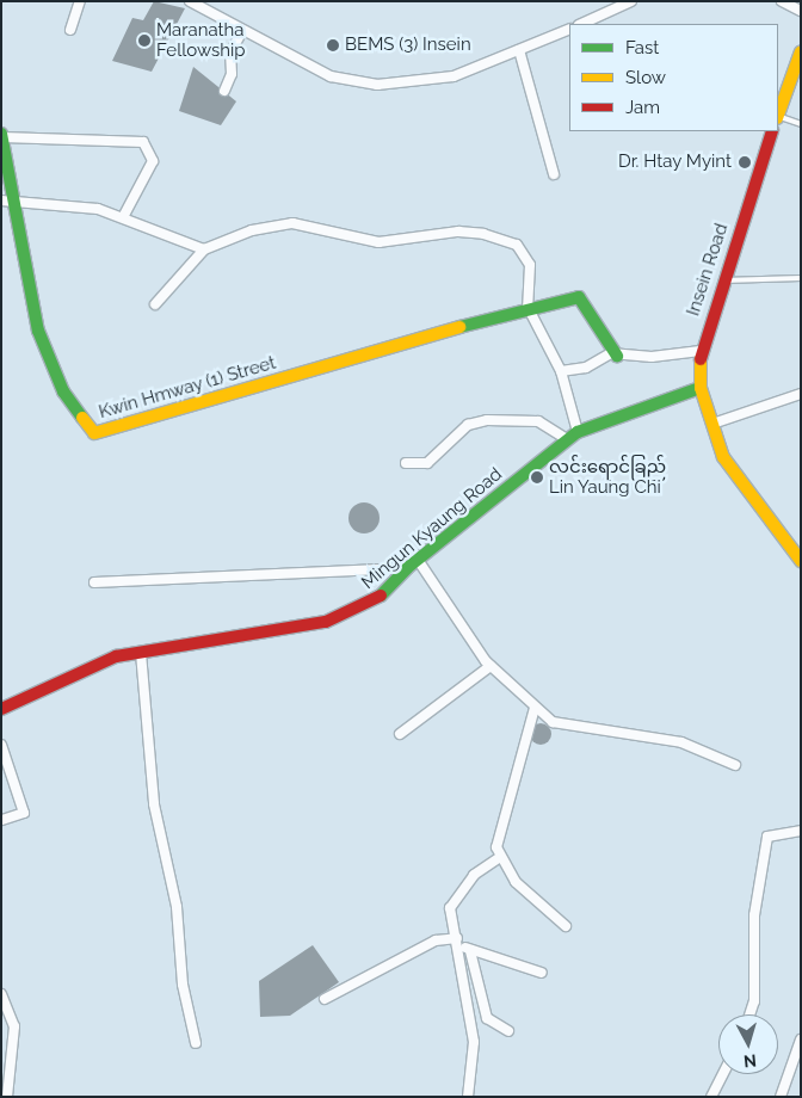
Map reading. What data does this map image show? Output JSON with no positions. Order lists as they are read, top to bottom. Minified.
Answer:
{"streets":{"street":["Insein Road","Kwin Hmway (1) Street","Mingun Kyaung Road"]},"crossings":[["Insein Road","Mingun Kyaung Road"]],"places":["Maranatha Fellowship","BEMS (3) Insein","Dr. Htay Myint","လင်းရောင်ခြည် Lin Yaung Chi"],"legend":["Fast","Slow","Jam"],"north":"bottom"}
